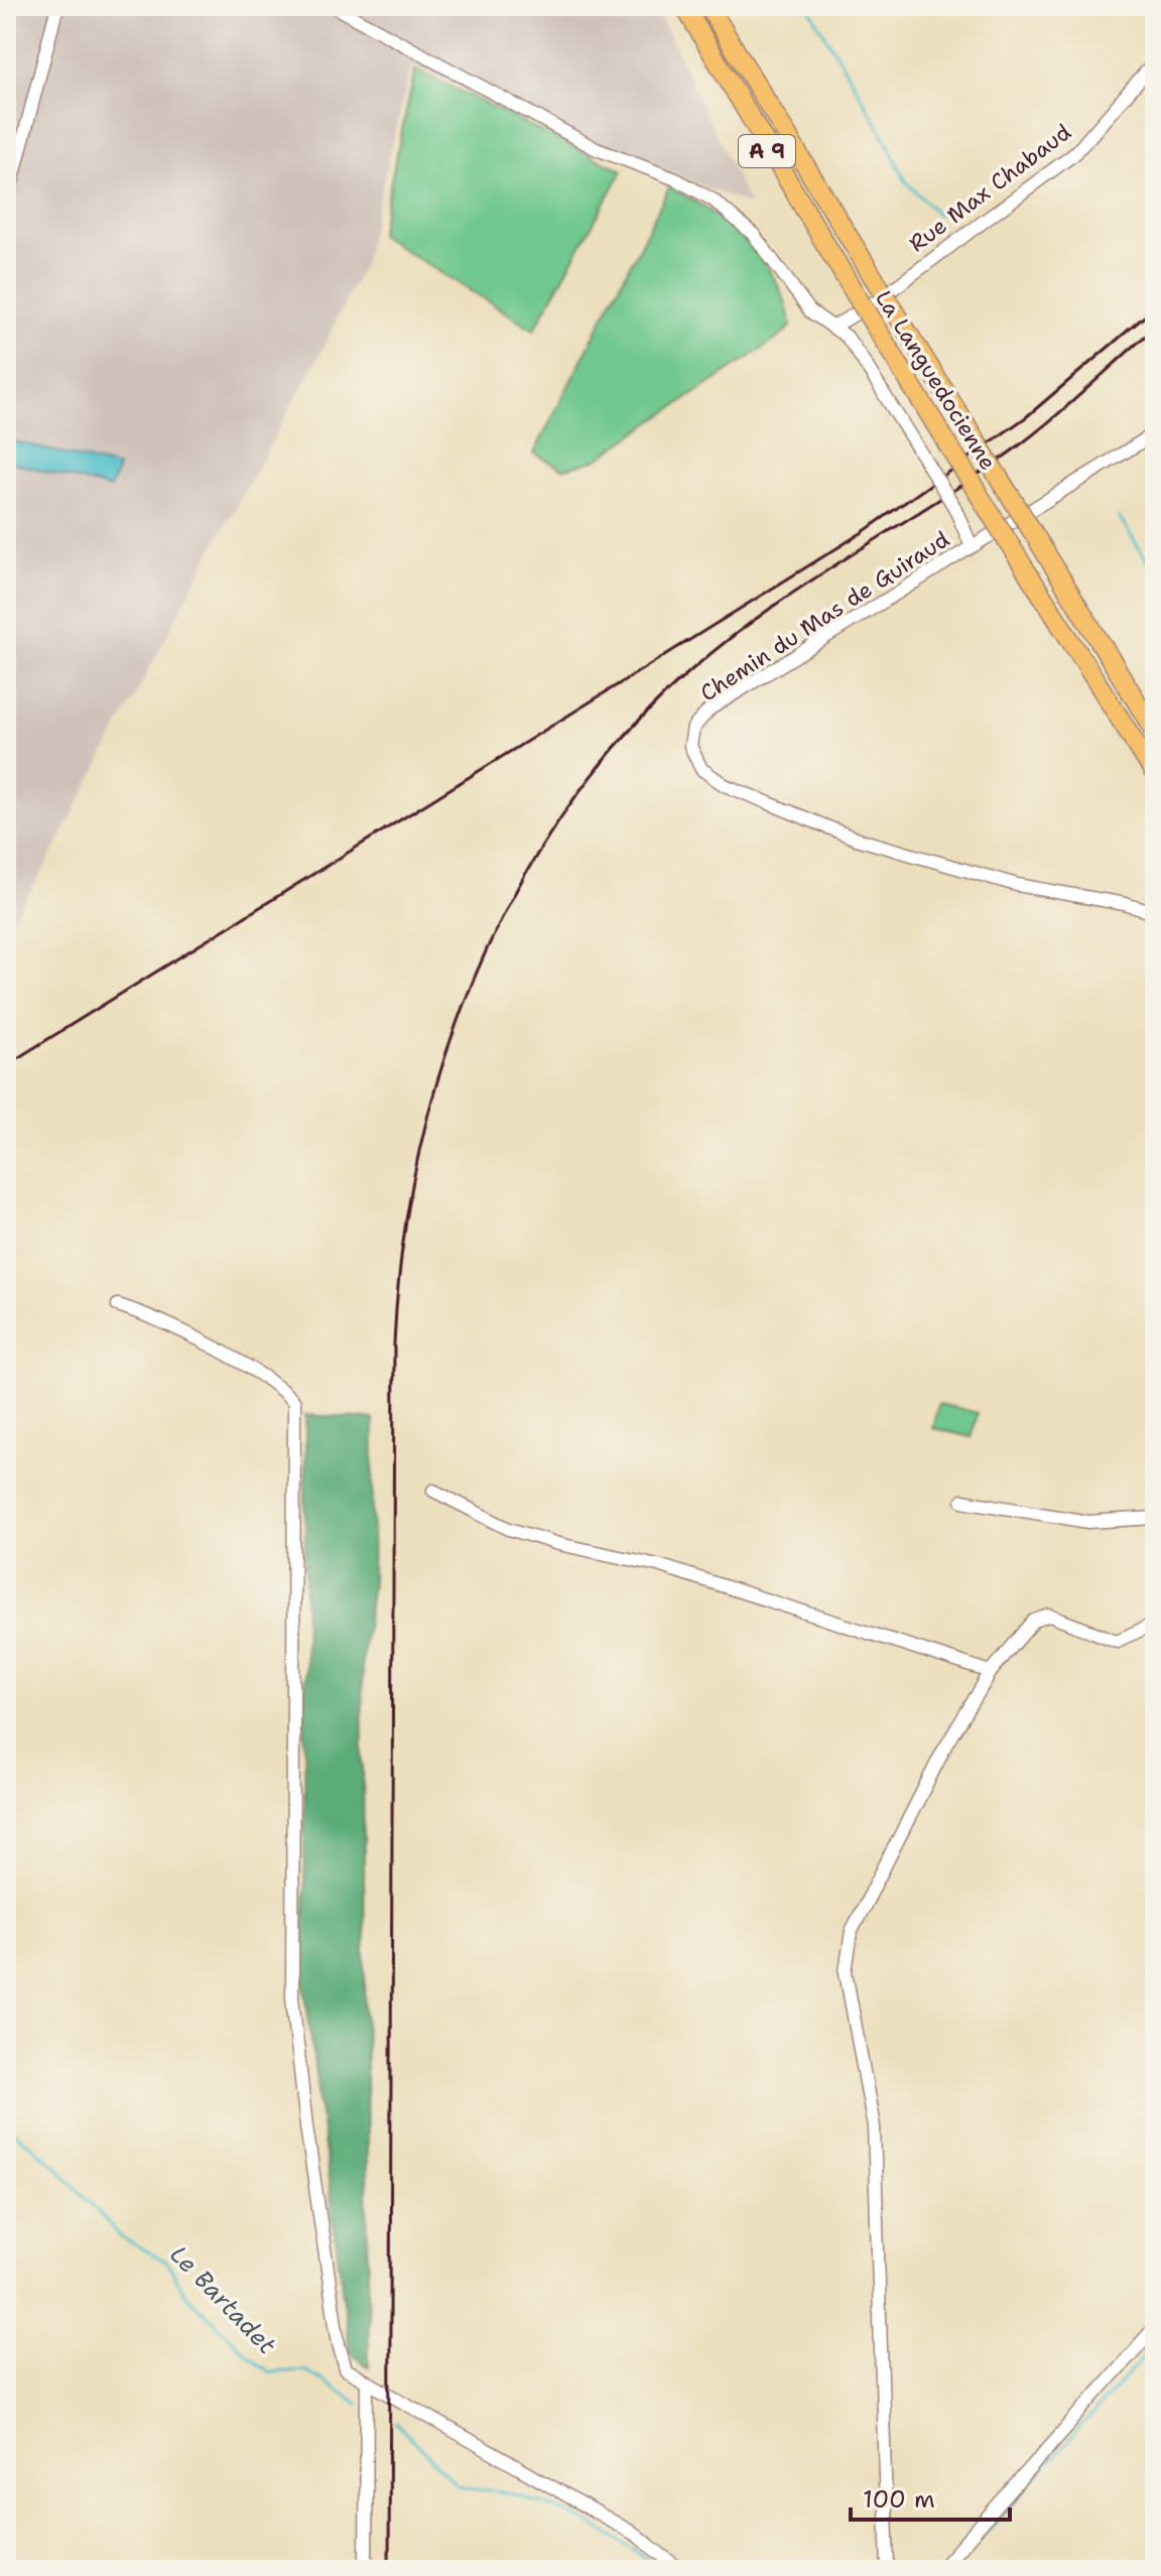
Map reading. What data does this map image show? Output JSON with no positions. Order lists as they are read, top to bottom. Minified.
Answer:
{"streets":{"highway":["A 9","La Languedocienne"],"street":["Rue Max Chabaud","Chemin du Mas de Guiraud"]},"water":["Le Bartadet"],"scale_bar":"100 m"}
